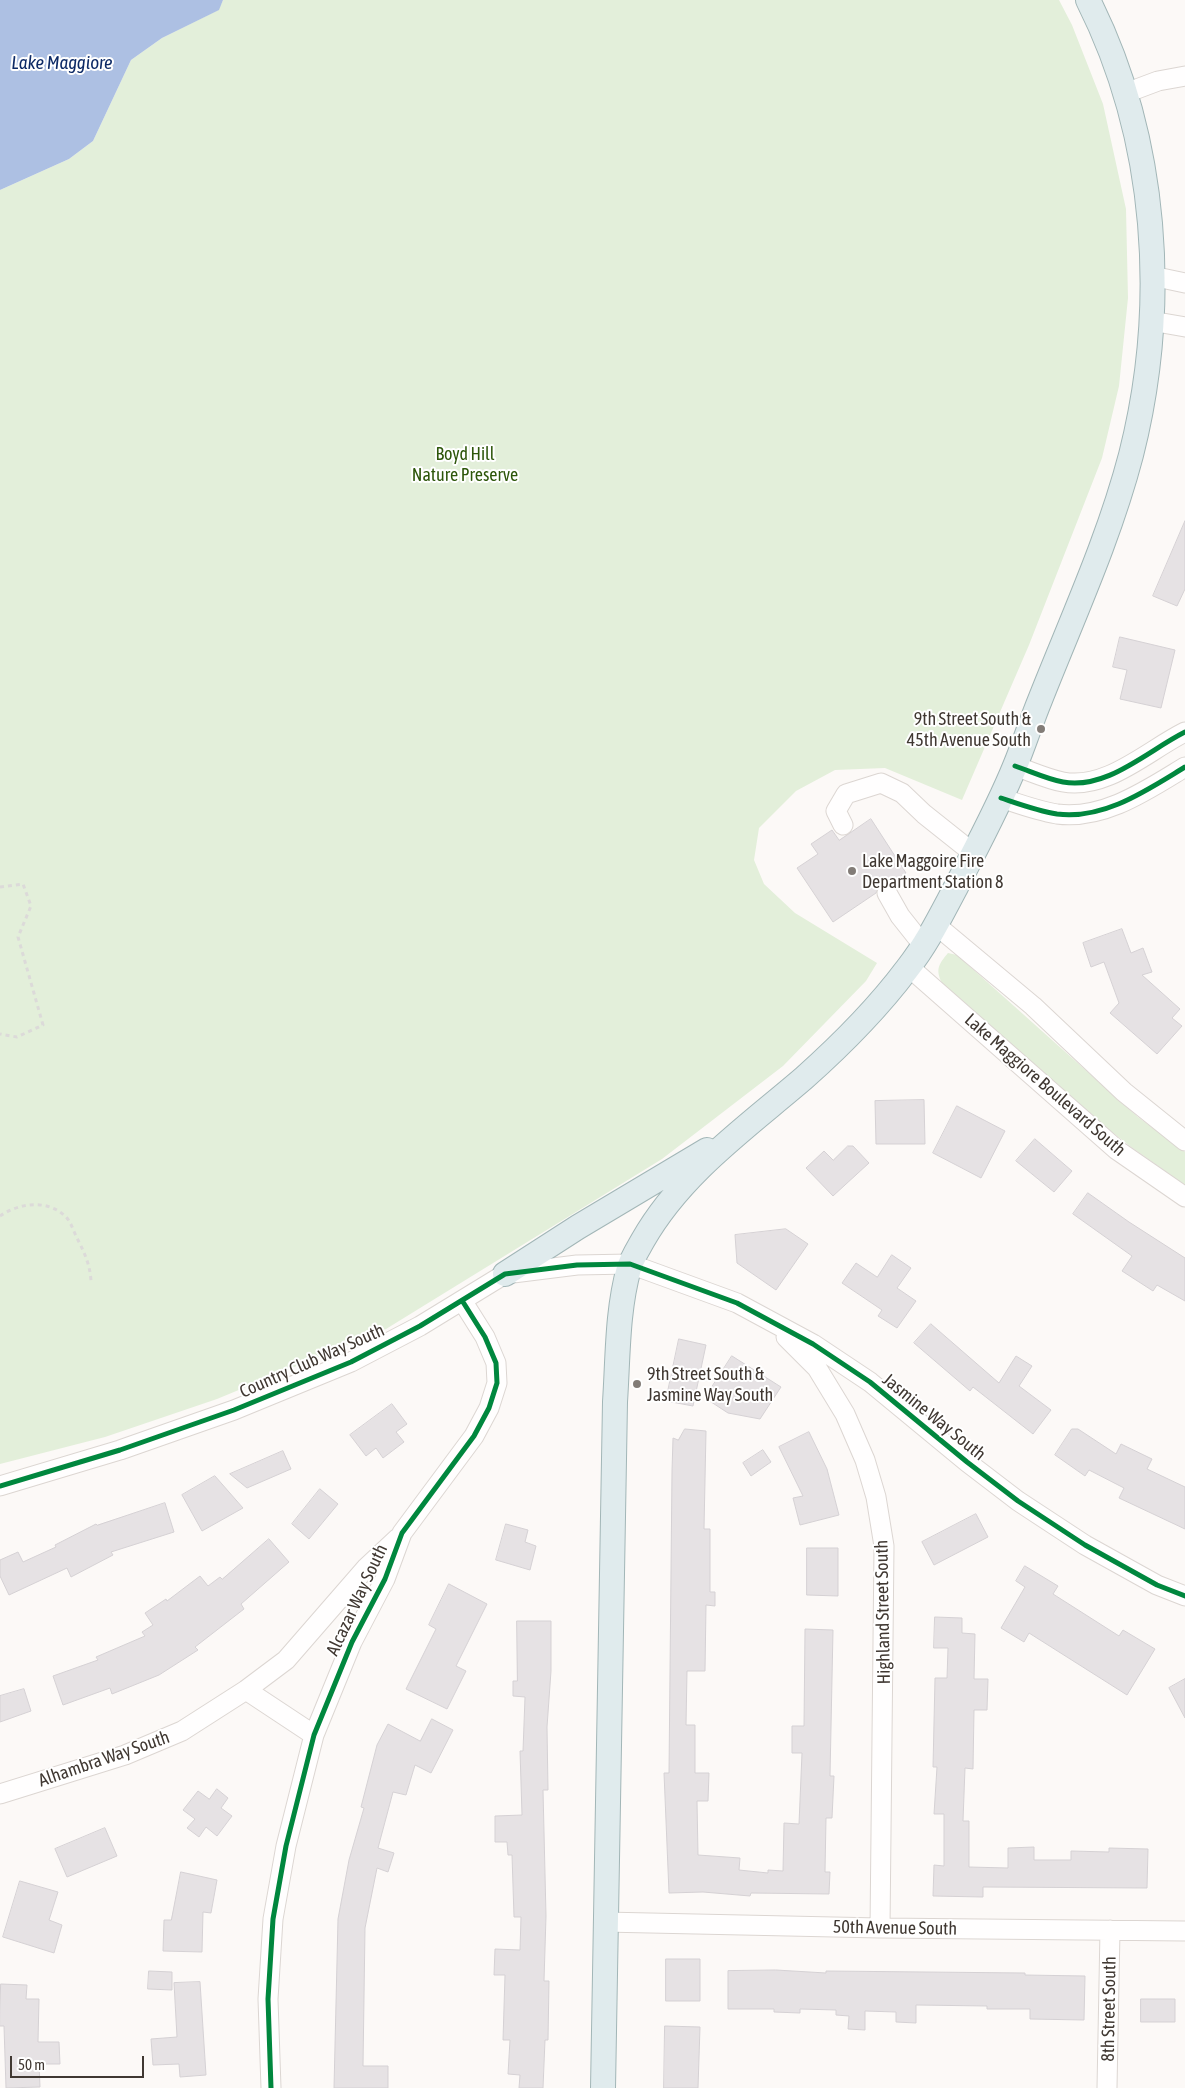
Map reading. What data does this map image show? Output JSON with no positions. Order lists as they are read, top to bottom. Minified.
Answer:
{"streets":{"street":["Lake Maggiore Boulevard South","Country Club Way South","Jasmine Way South","Alcazar Way South","Highland Street South","Alhambra Way South","50th Avenue South","8th Street South"]},"crossings":[["Country Club Way South","Jasmine Way South"],["Country Club Way South","Alcazar Way South"],["Jasmine Way South","Highland Street South"],["Alcazar Way South","Alhambra Way South"],["Highland Street South","50th Avenue South"],["50th Avenue South","8th Street South"]],"water":["Lake Maggiore"],"parks":["Boyd Hill Nature Preserve"],"places":["9th Street South & 45th Avenue South","Lake Maggoire Fire Department Station 8","9th Street South & Jasmine Way South"],"scale_bar":"50 m"}
